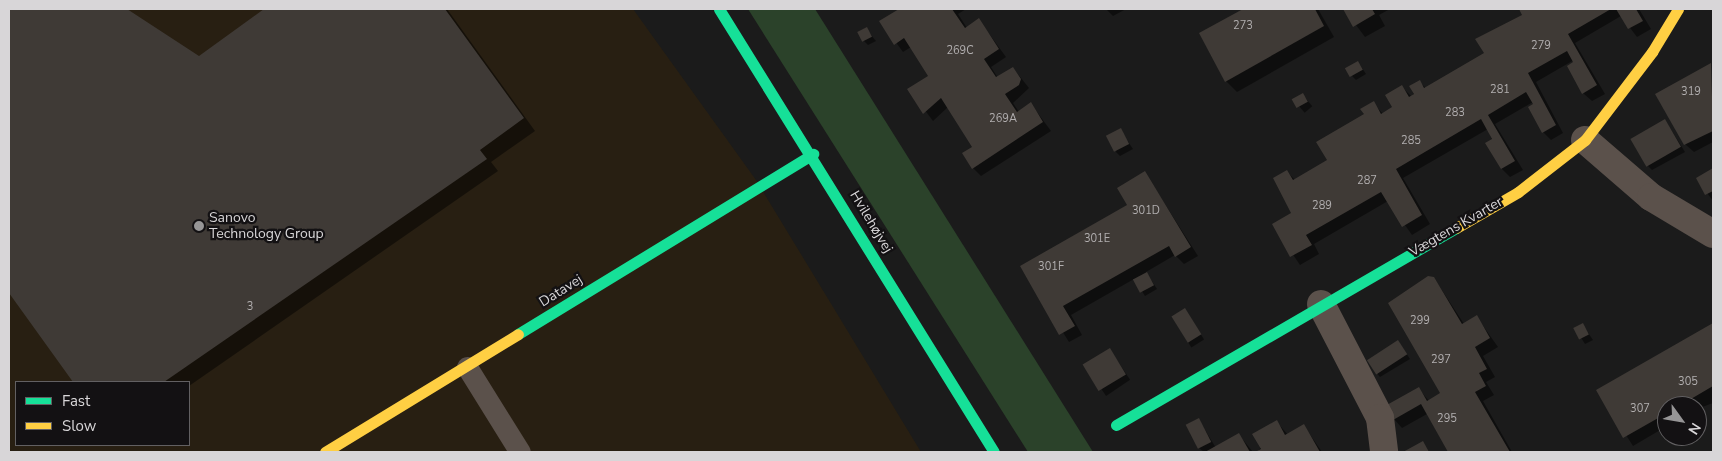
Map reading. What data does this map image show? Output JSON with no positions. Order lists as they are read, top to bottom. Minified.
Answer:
{"streets":{"street":["Hvilehøjvej","Vægtens Kvarter","Datavej"]},"crossings":[["Hvilehøjvej","Datavej"]],"places":["Sanovo Technology Group"],"house_numbers":["273","279","269C","281","319","283","269A","285","287","289","301D","301E","301F","3","299","297","305","307","295"],"legend":["Fast","Slow"],"north":"bottom right"}
